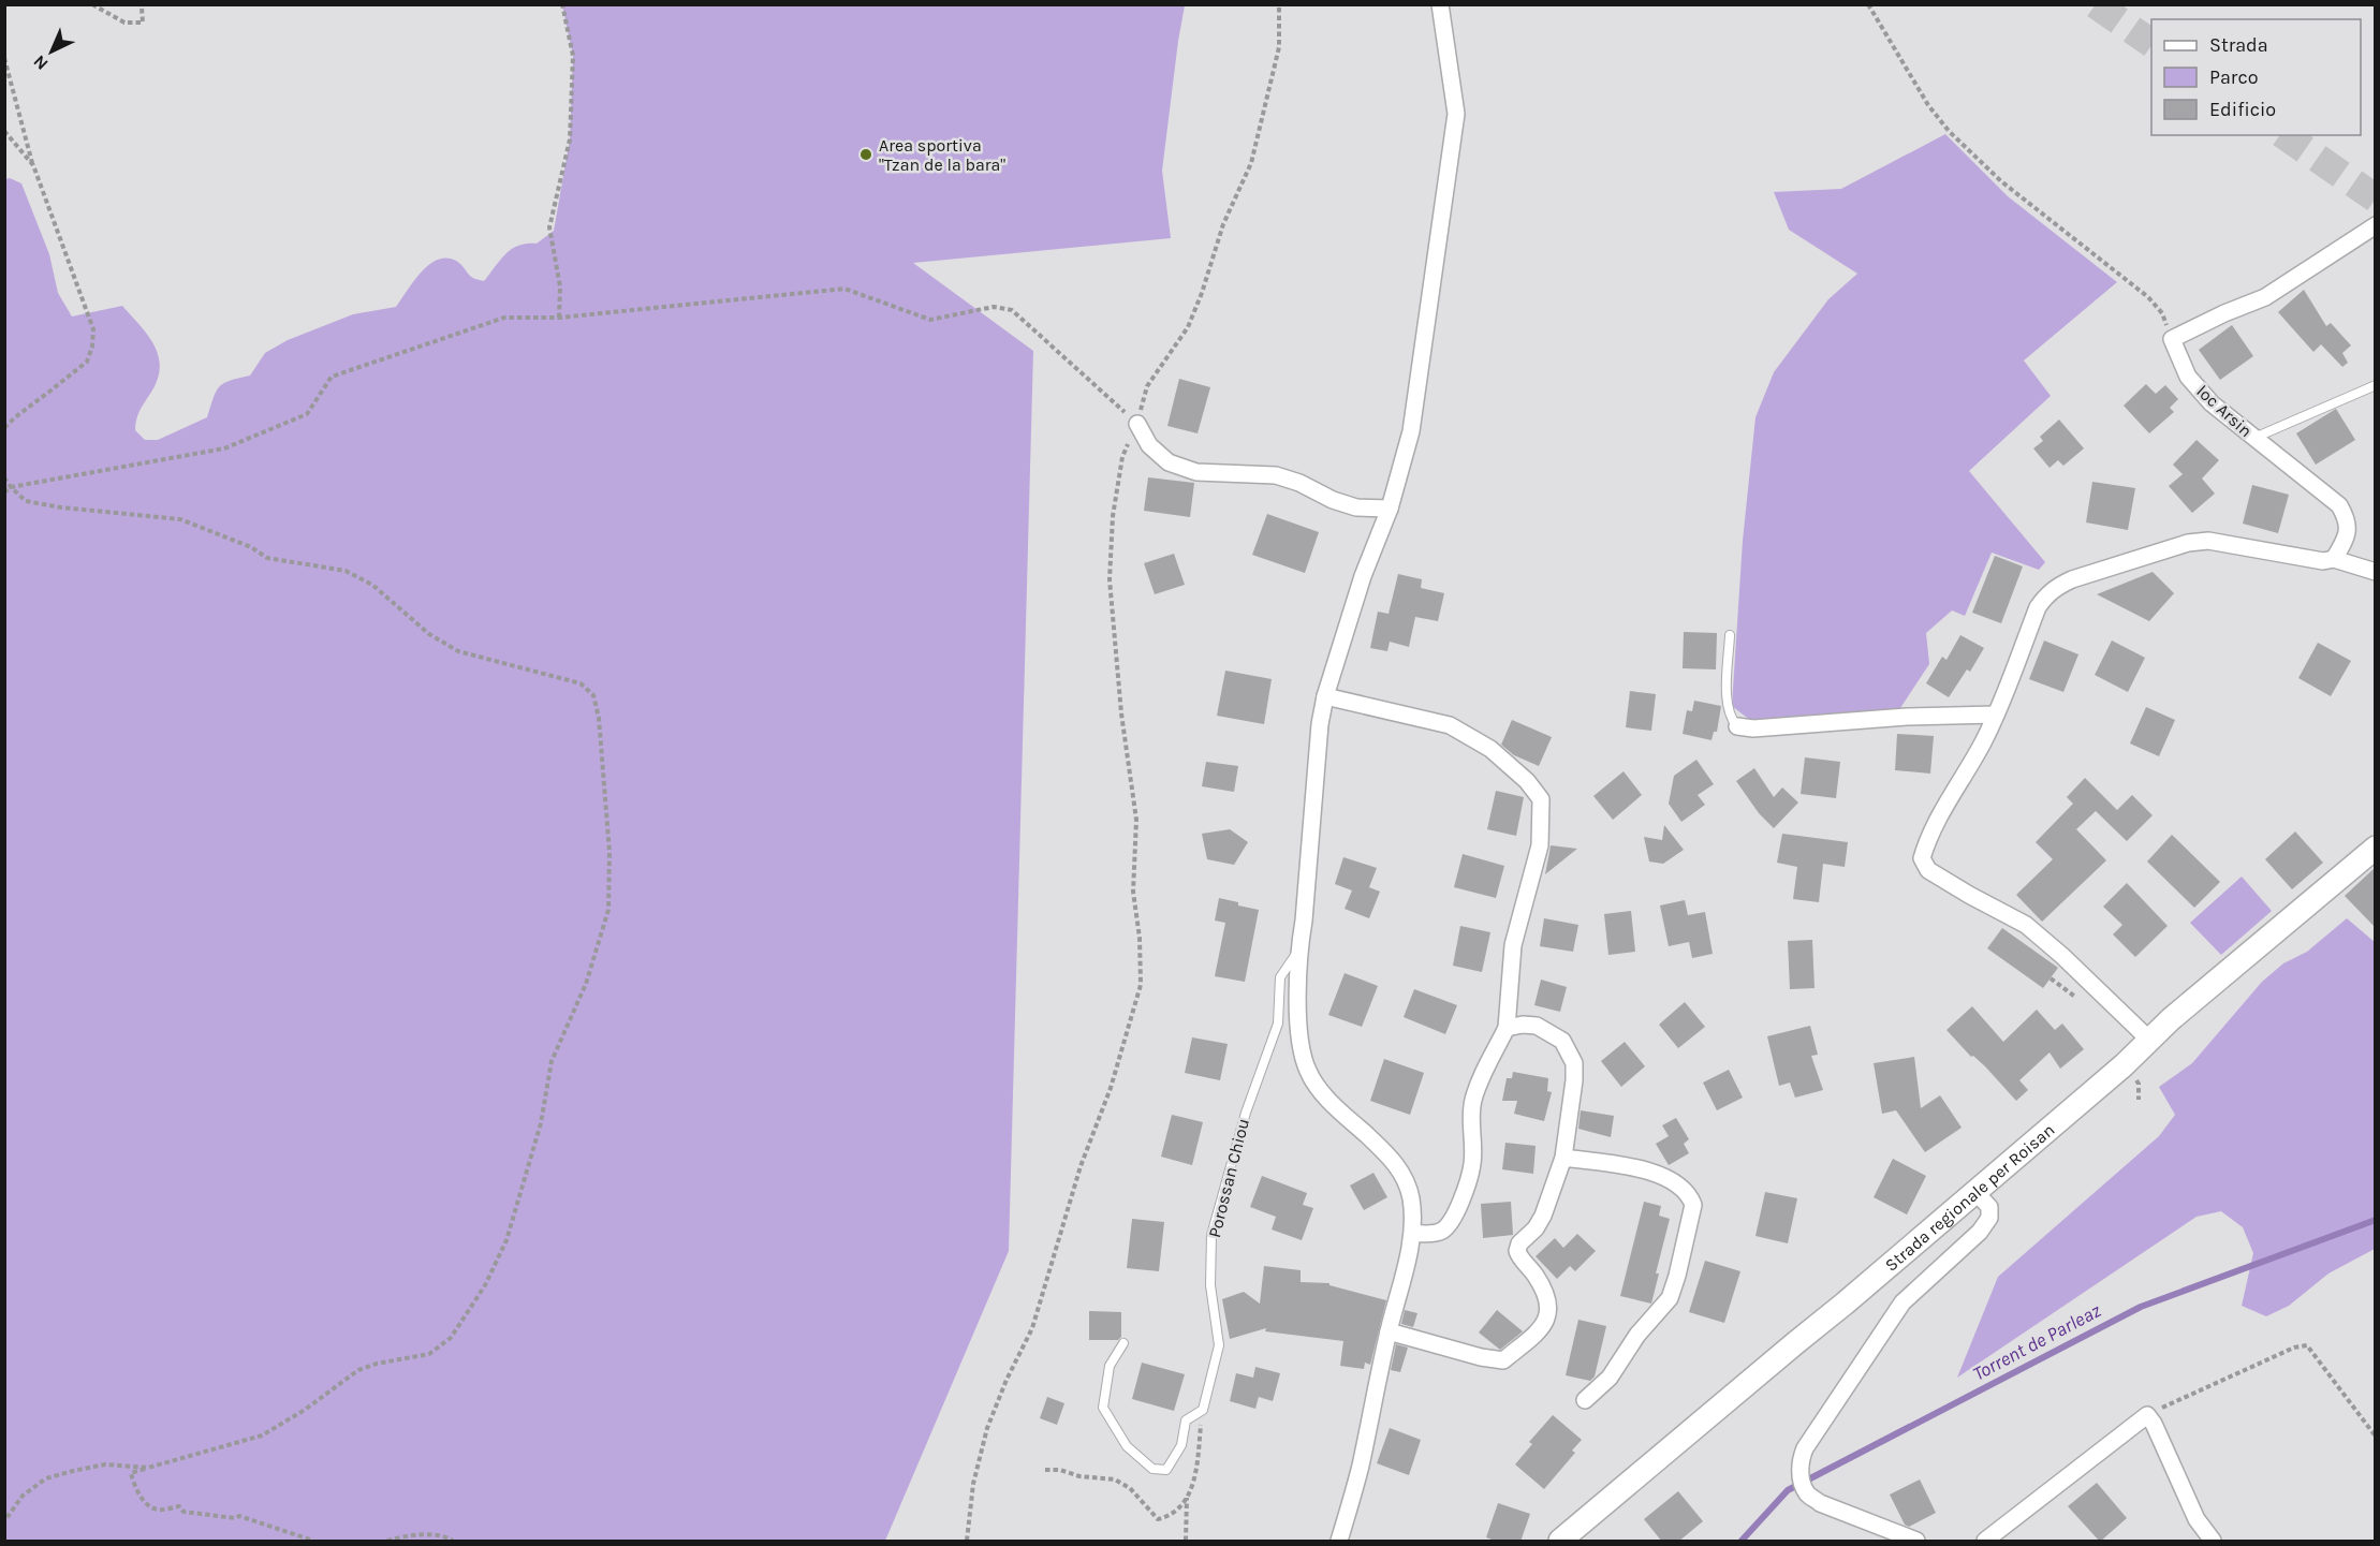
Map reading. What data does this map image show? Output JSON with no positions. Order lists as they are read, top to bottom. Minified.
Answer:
{"streets":{"main road":["Strada regionale per Roisan"],"street":["loc Arsin","Porossan Chiou"]},"water":["Torrent de Parleaz"],"places":["Area sportiva \"Tzan de la bara\""],"legend":["Strada","Parco","Edificio"],"north":"bottom left"}
